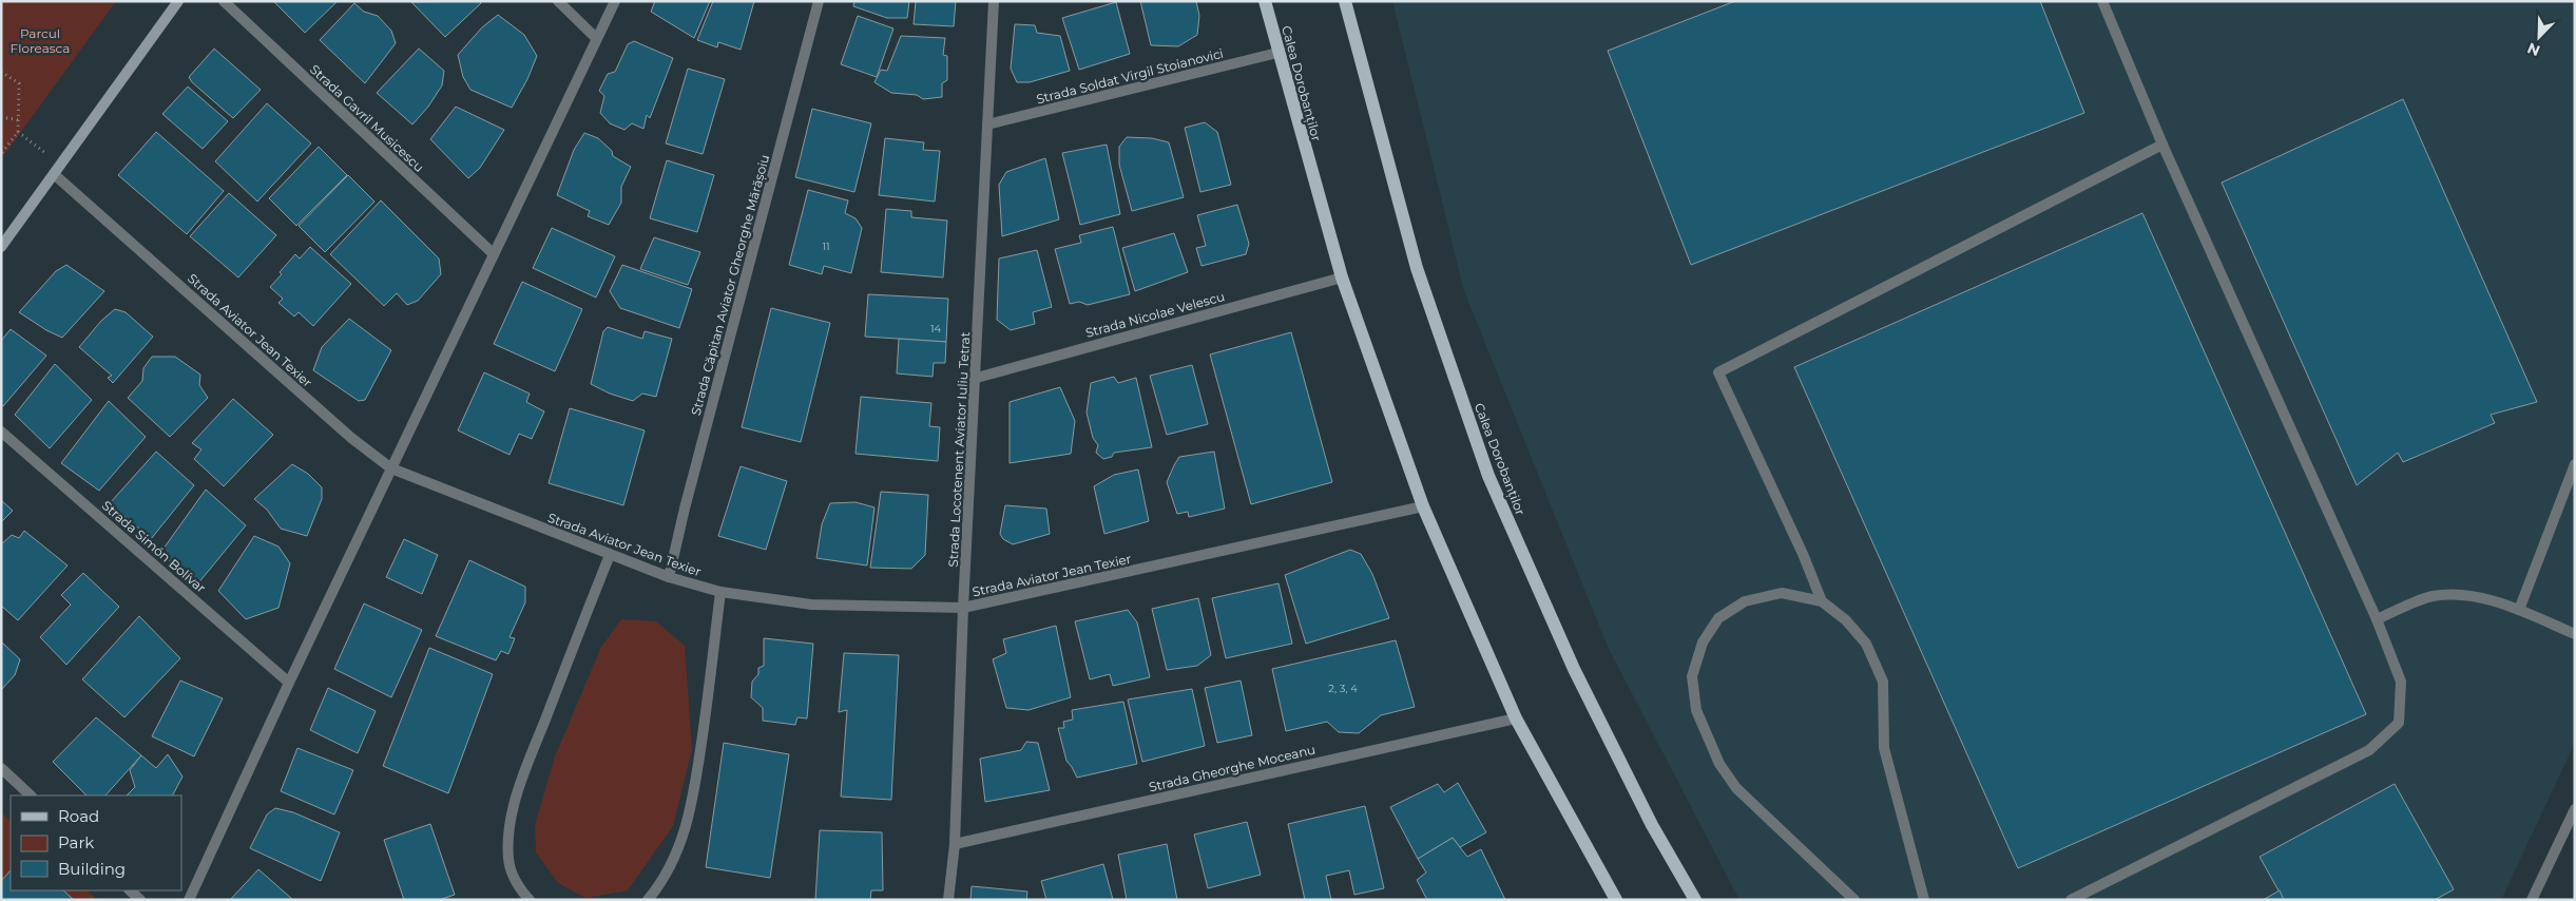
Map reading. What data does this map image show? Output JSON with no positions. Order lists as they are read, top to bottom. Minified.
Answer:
{"streets":{"main road":["Calea Dorobanților"],"street":["Strada Soldat Virgil Stoianovici","Strada Gavril Musicescu","Strada Căpitan Aviator Gheorghe Mărășoiu","Strada Nicolae Velescu","Strada Aviator Jean Texier","Strada Locotenent Aviator Iuliu Tetrat","Strada Simón Bolívar","Strada Gheorghe Moceanu"]},"crossings":[["Strada Soldat Virgil Stoianovici","Calea Dorobanților"],["Strada Soldat Virgil Stoianovici","Strada Locotenent Aviator Iuliu Tetrat"],["Calea Dorobanților","Strada Nicolae Velescu"],["Calea Dorobanților","Strada Aviator Jean Texier"],["Calea Dorobanților","Strada Gheorghe Moceanu"],["Strada Căpitan Aviator Gheorghe Mărășoiu","Strada Aviator Jean Texier"],["Strada Nicolae Velescu","Strada Locotenent Aviator Iuliu Tetrat"],["Strada Aviator Jean Texier","Strada Locotenent Aviator Iuliu Tetrat"],["Strada Locotenent Aviator Iuliu Tetrat","Strada Gheorghe Moceanu"]],"parks":["Parcul Floreasca"],"house_numbers":["11","14","2, 3, 4"],"legend":["Road","Park","Building"],"north":"bottom left"}
